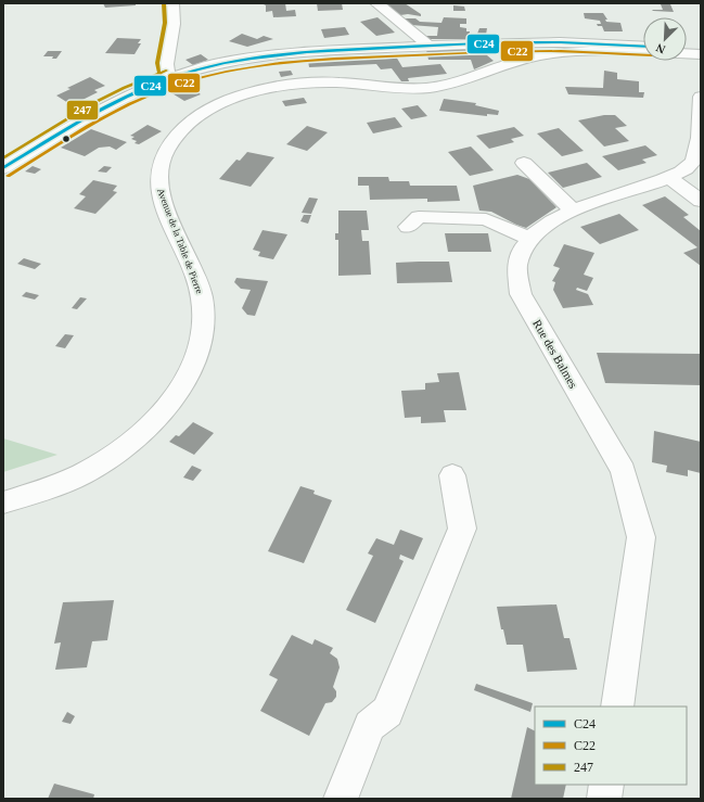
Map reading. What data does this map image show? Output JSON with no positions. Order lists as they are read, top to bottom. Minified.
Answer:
{"streets":{"street":["Avenue de la Table de Pierre","Rue des Balmes"]},"lines":["transit line 247","transit line C24","transit line C22"],"legend":["C24","C22","247"],"north":"bottom left"}
